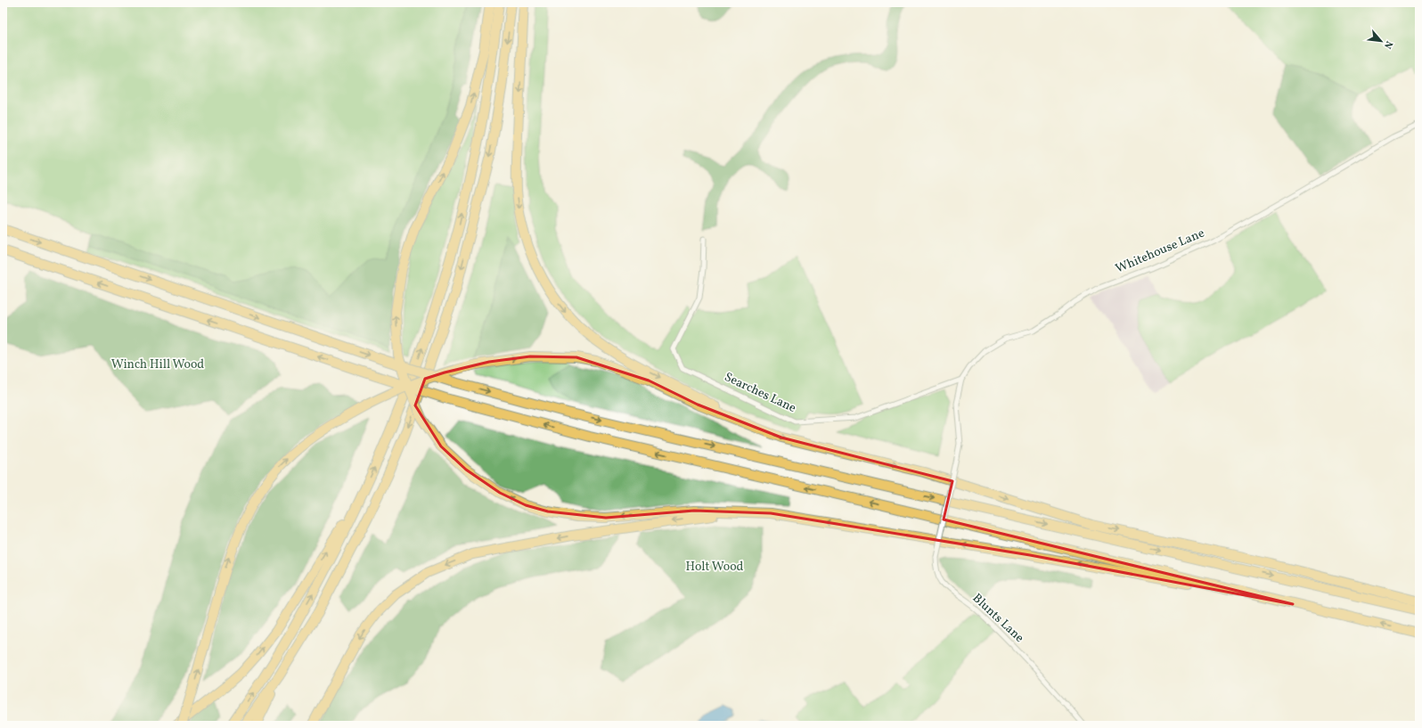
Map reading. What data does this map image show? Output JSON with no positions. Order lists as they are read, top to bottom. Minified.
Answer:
{"streets":{"street":["Whitehouse Lane","Searches Lane","Blunts Lane"]},"crossings":[["Whitehouse Lane","Searches Lane"],["Whitehouse Lane","Blunts Lane"]],"parks":["Winch Hill Wood","Holt Wood"],"north":"bottom right"}
